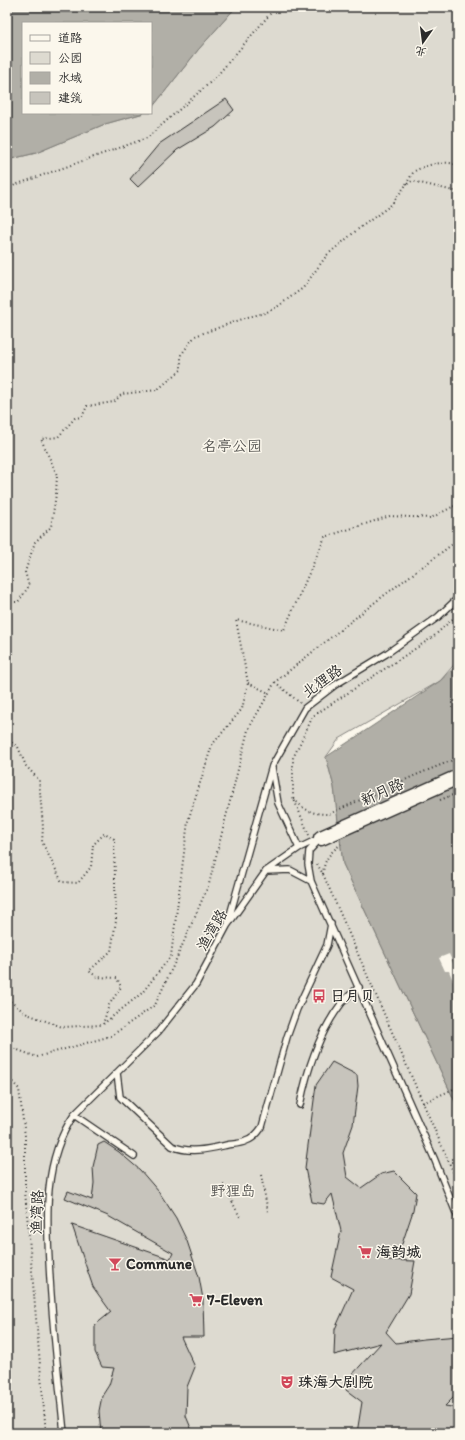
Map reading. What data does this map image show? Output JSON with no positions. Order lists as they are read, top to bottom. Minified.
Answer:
{"streets":{"street":["新月路"],"lane":["北狸路","渔湾路"]},"crossings":[["北狸路","渔湾路"],["新月路","渔湾路"]],"parks":["名亭公园","野狸岛"],"places":{"bus stop":["日月贝"],"supermarket":["海韵城","7-Eleven"],"bar":["Commune"],"theatre":["珠海大剧院"]},"legend":["道路","公园","水域","建筑"],"north":"bottom"}
